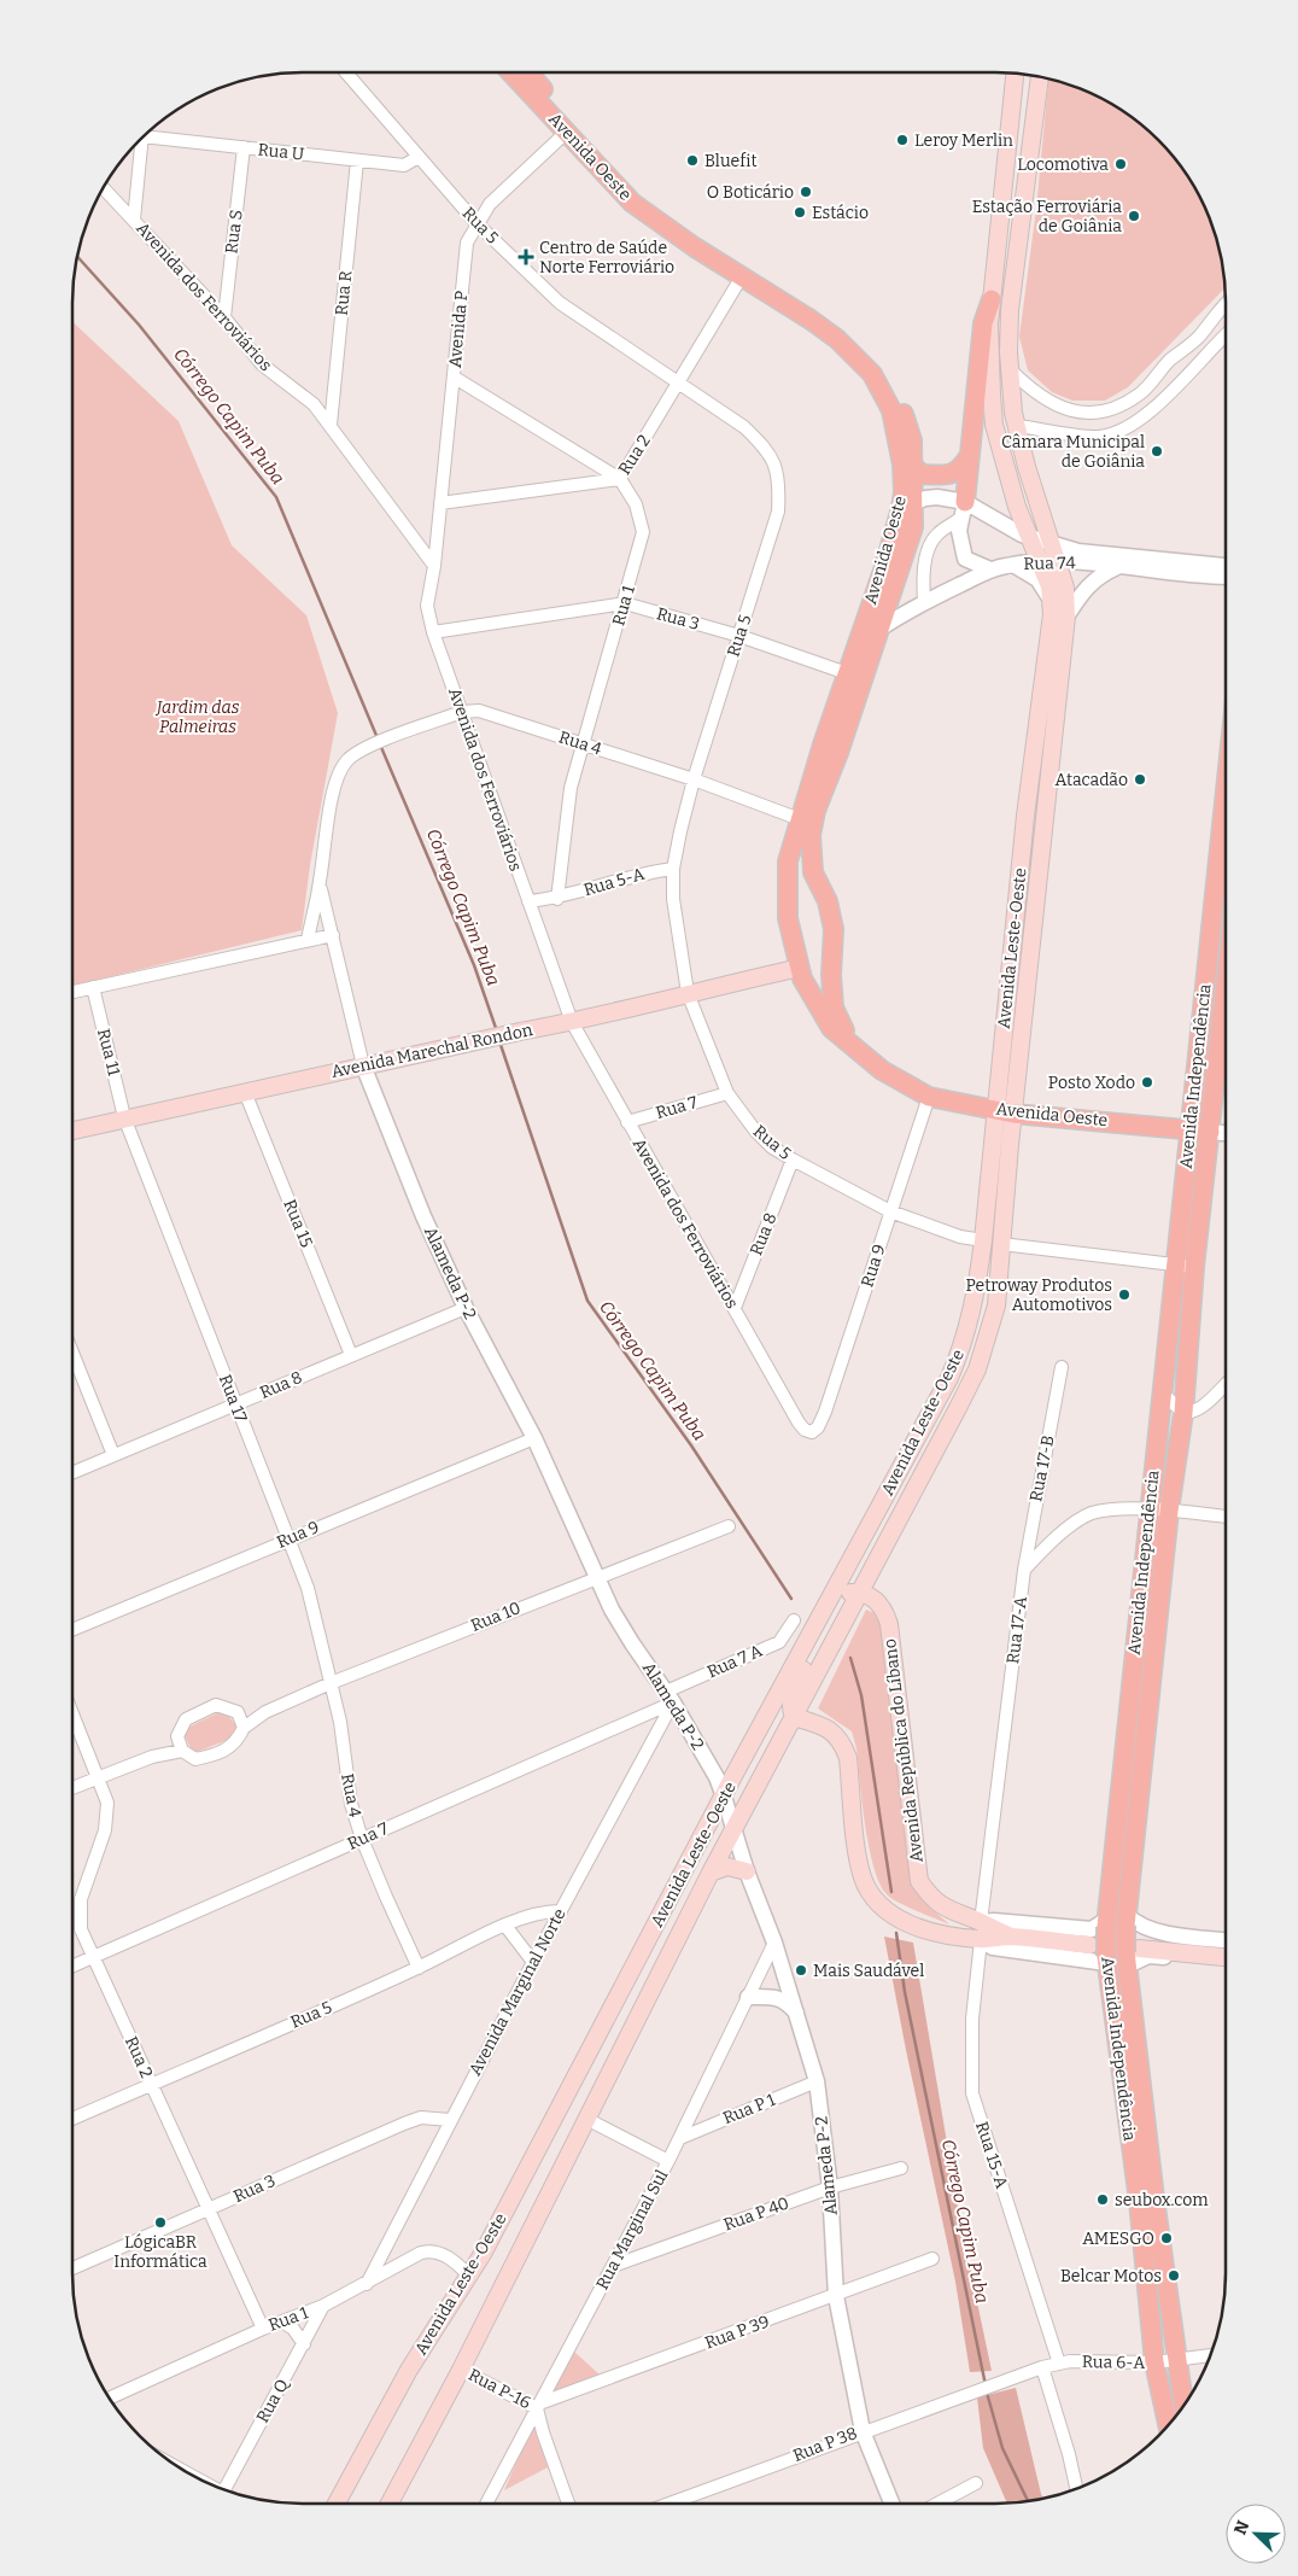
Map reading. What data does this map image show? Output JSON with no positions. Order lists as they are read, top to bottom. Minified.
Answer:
{"streets":{"main road":["Avenida Oeste","Avenida Leste-Oeste","Avenida Marechal Rondon","Avenida Independência","Avenida República do Líbano"],"street":["Rua U","Rua 5","Rua S","Rua R","Avenida dos Ferroviários","Avenida P","Rua 2","Rua 74","Rua 1","Rua 3","Rua 4","Rua 5-A","Rua 11","Rua 7","Rua 15","Rua 8","Rua 9","Alameda P-2","Rua 17","Rua 17-B","Rua 10","Rua 17-A","Rua 7 A","Avenida Marginal Norte","Rua P 1","Rua 15-A","Rua P 40","Rua Marginal Sul","Rua P 39","Rua 6-A","Rua P-16","Rua Q","Rua P 38"]},"crossings":[["Rua U","Rua 5"],["Rua U","Rua S"],["Rua U","Rua R"],["Avenida Oeste","Avenida P"],["Avenida Oeste","Rua 2"],["Avenida Oeste","Rua 74"],["Avenida Oeste","Rua 3"],["Avenida Oeste","Rua 4"],["Avenida Oeste","Avenida Leste-Oeste"],["Avenida Oeste","Avenida Marechal Rondon"],["Avenida Oeste","Avenida Independência"],["Avenida Oeste","Rua 9"],["Rua 5","Avenida P"],["Rua 5","Rua 2"],["Rua 5","Rua 3"],["Rua 5","Rua 4"],["Rua 5","Rua 5-A"],["Rua 5","Avenida Leste-Oeste"],["Rua 5","Avenida Marechal Rondon"],["Rua 5","Rua 7"],["Rua 5","Rua 8"],["Rua 5","Rua 9"],["Rua 5","Avenida Marginal Norte"],["Rua S","Avenida dos Ferroviários"],["Rua R","Avenida dos Ferroviários"],["Avenida dos Ferroviários","Avenida P"],["Avenida dos Ferroviários","Rua 3"],["Avenida dos Ferroviários","Rua 4"],["Avenida dos Ferroviários","Avenida Marechal Rondon"],["Avenida dos Ferroviários","Rua 7"],["Avenida dos Ferroviários","Rua 8"],["Avenida dos Ferroviários","Rua 9"],["Avenida P","Rua 2"],["Avenida P","Rua 1"],["Rua 2","Rua 1"],["Rua 2","Rua 3"],["Rua 2","Rua 7"],["Rua 74","Avenida Leste-Oeste"],["Rua 1","Rua 3"],["Rua 1","Rua 4"],["Rua 1","Rua 5-A"],["Rua 1","Avenida Leste-Oeste"],["Rua 1","Avenida Marginal Norte"],["Rua 1","Rua Q"],["Rua 3","Avenida Marginal Norte"],["Rua 4","Rua 7"],["Rua 4","Alameda P-2"],["Rua 4","Rua 17"],["Rua 4","Rua 10"],["Avenida Leste-Oeste","Alameda P-2"],["Avenida Leste-Oeste","Avenida República do Líbano"],["Avenida Leste-Oeste","Rua P-16"],["Avenida Marechal Rondon","Rua 11"],["Avenida Marechal Rondon","Rua 15"],["Avenida Marechal Rondon","Alameda P-2"],["Avenida Marechal Rondon","Rua 17"],["Rua 11","Rua 17"],["Avenida Independência","Avenida República do Líbano"],["Avenida Independência","Rua 6-A"],["Rua 7","Alameda P-2"],["Rua 7","Rua 7 A"],["Rua 7","Avenida Marginal Norte"],["Rua 15","Rua 8"],["Rua 8","Alameda P-2"],["Rua 8","Rua 17"],["Rua 9","Alameda P-2"],["Rua 9","Rua 17"],["Alameda P-2","Rua 10"],["Alameda P-2","Rua 7 A"],["Alameda P-2","Avenida Marginal Norte"],["Alameda P-2","Rua P 1"],["Alameda P-2","Rua P 40"],["Alameda P-2","Rua Marginal Sul"],["Alameda P-2","Rua P 39"],["Alameda P-2","Rua P 38"],["Rua 17","Rua 10"],["Rua 17-B","Rua 17-A"],["Rua 17-A","Avenida República do Líbano"],["Rua 7 A","Avenida Marginal Norte"],["Avenida República do Líbano","Rua 15-A"],["Rua P 1","Rua Marginal Sul"],["Rua 15-A","Rua 6-A"],["Rua P 40","Rua Marginal Sul"],["Rua Marginal Sul","Rua P 39"],["Rua Marginal Sul","Rua P-16"],["Rua P 39","Rua P-16"],["Rua 6-A","Rua P 38"]],"water":["Córrego Capim Puba"],"parks":["Jardim das Palmeiras"],"places":{"other":["Leroy Merlin","Bluefit","Locomotiva","O Boticário","Estácio","Estação Ferroviária de Goiânia","Câmara Municipal de Goiânia","Atacadão","Posto Xodo","Petroway Produtos Automotivos","Mais Saudável","seubox.com","LógicaBR Informática","AMESGO","Belcar Motos"],"health":["Centro de Saúde Norte Ferroviário"]},"north":"top left"}
